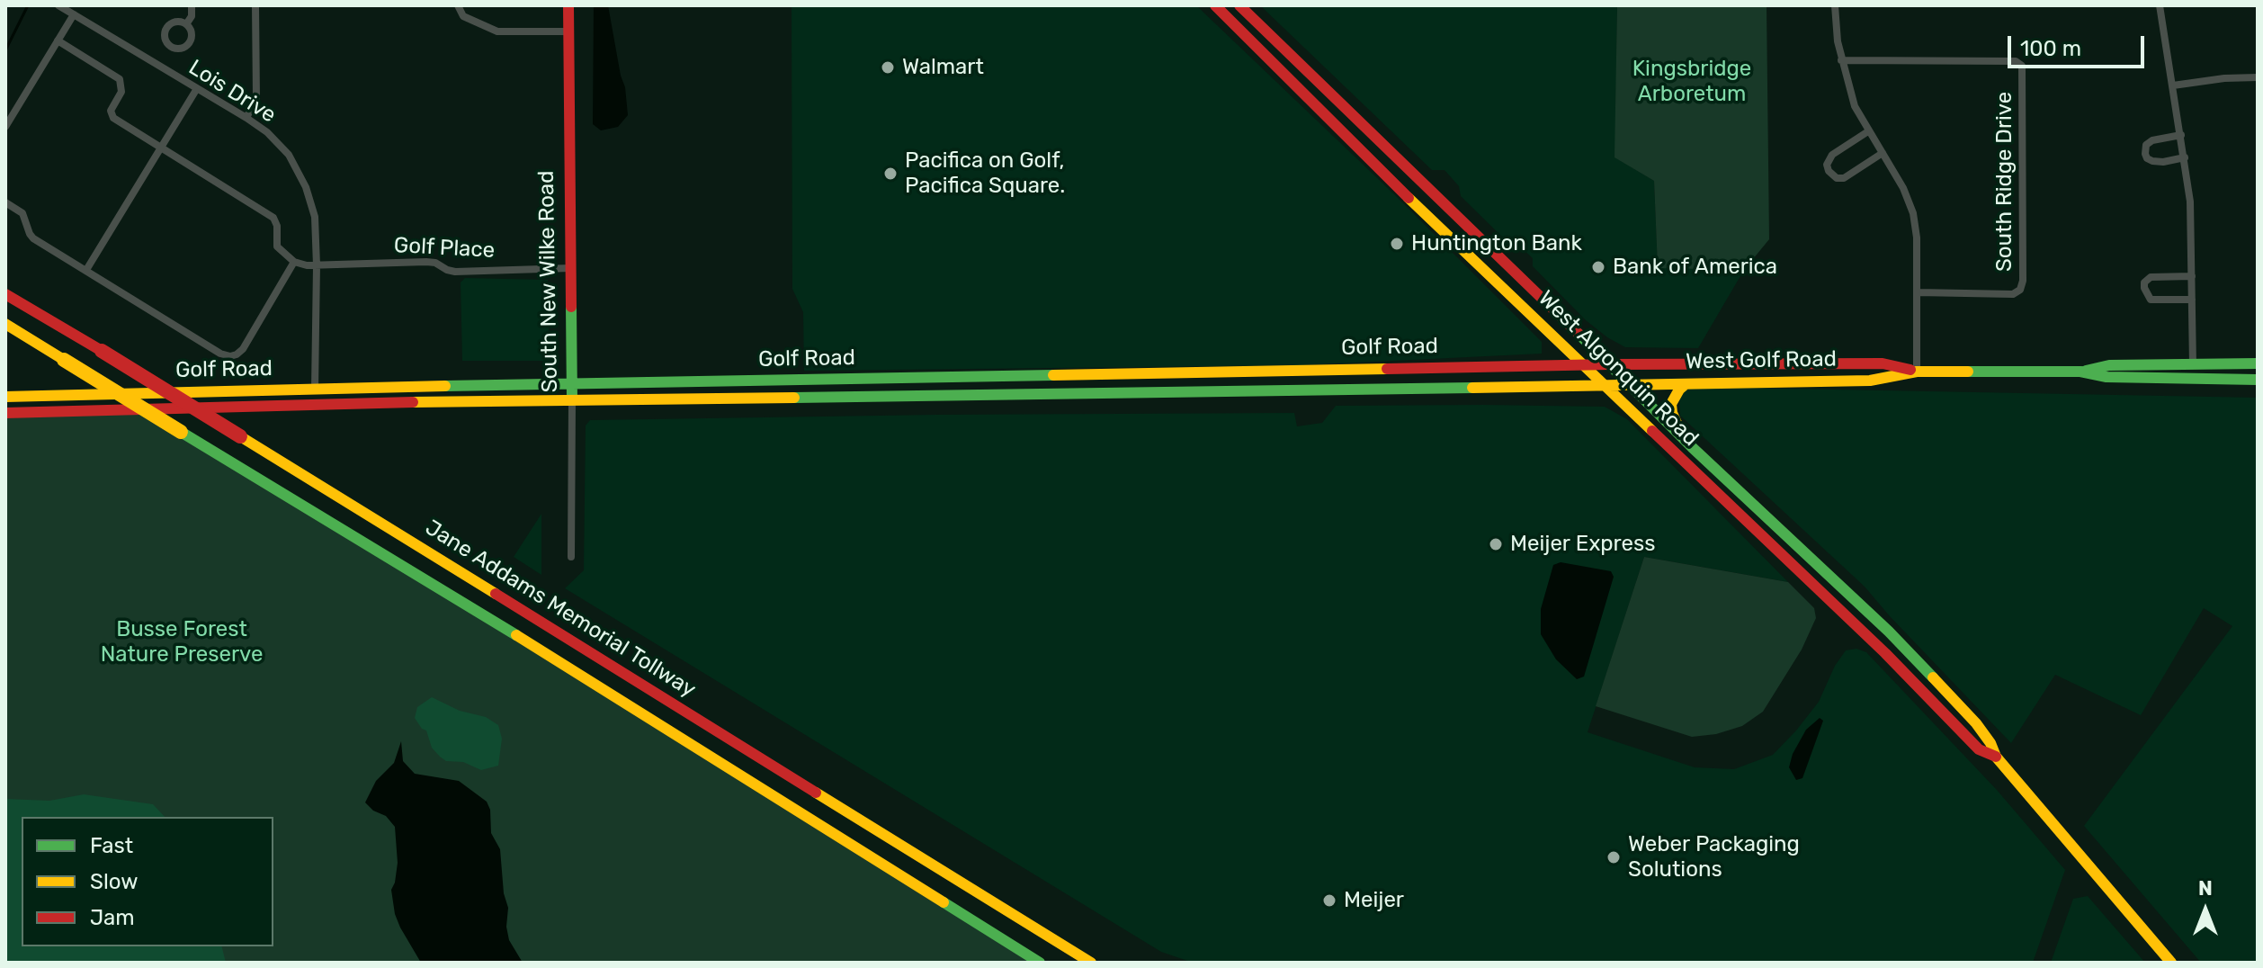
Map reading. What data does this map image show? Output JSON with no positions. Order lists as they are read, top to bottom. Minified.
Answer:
{"streets":{"main road":["South New Wilke Road","Golf Road","West Golf Road","West Algonquin Road","Jane Addams Memorial Tollway"],"street":["Lois Drive","South Ridge Drive","Golf Place"]},"crossings":[["Lois Drive","Golf Place"],["Lois Drive","Golf Road"],["Golf Place","South New Wilke Road"],["South New Wilke Road","Golf Road"],["Golf Road","West Golf Road"],["Golf Road","West Algonquin Road"],["West Golf Road","West Algonquin Road"]],"parks":["Kingsbridge Arboretum","Busse Forest Nature Preserve"],"places":["Walmart","Pacifica on Golf, Pacifica Square.","Huntington Bank","Bank of America","Meijer Express","Weber Packaging Solutions","Meijer"],"legend":["Fast","Slow","Jam"],"scale_bar":"100 m","north":"top"}
